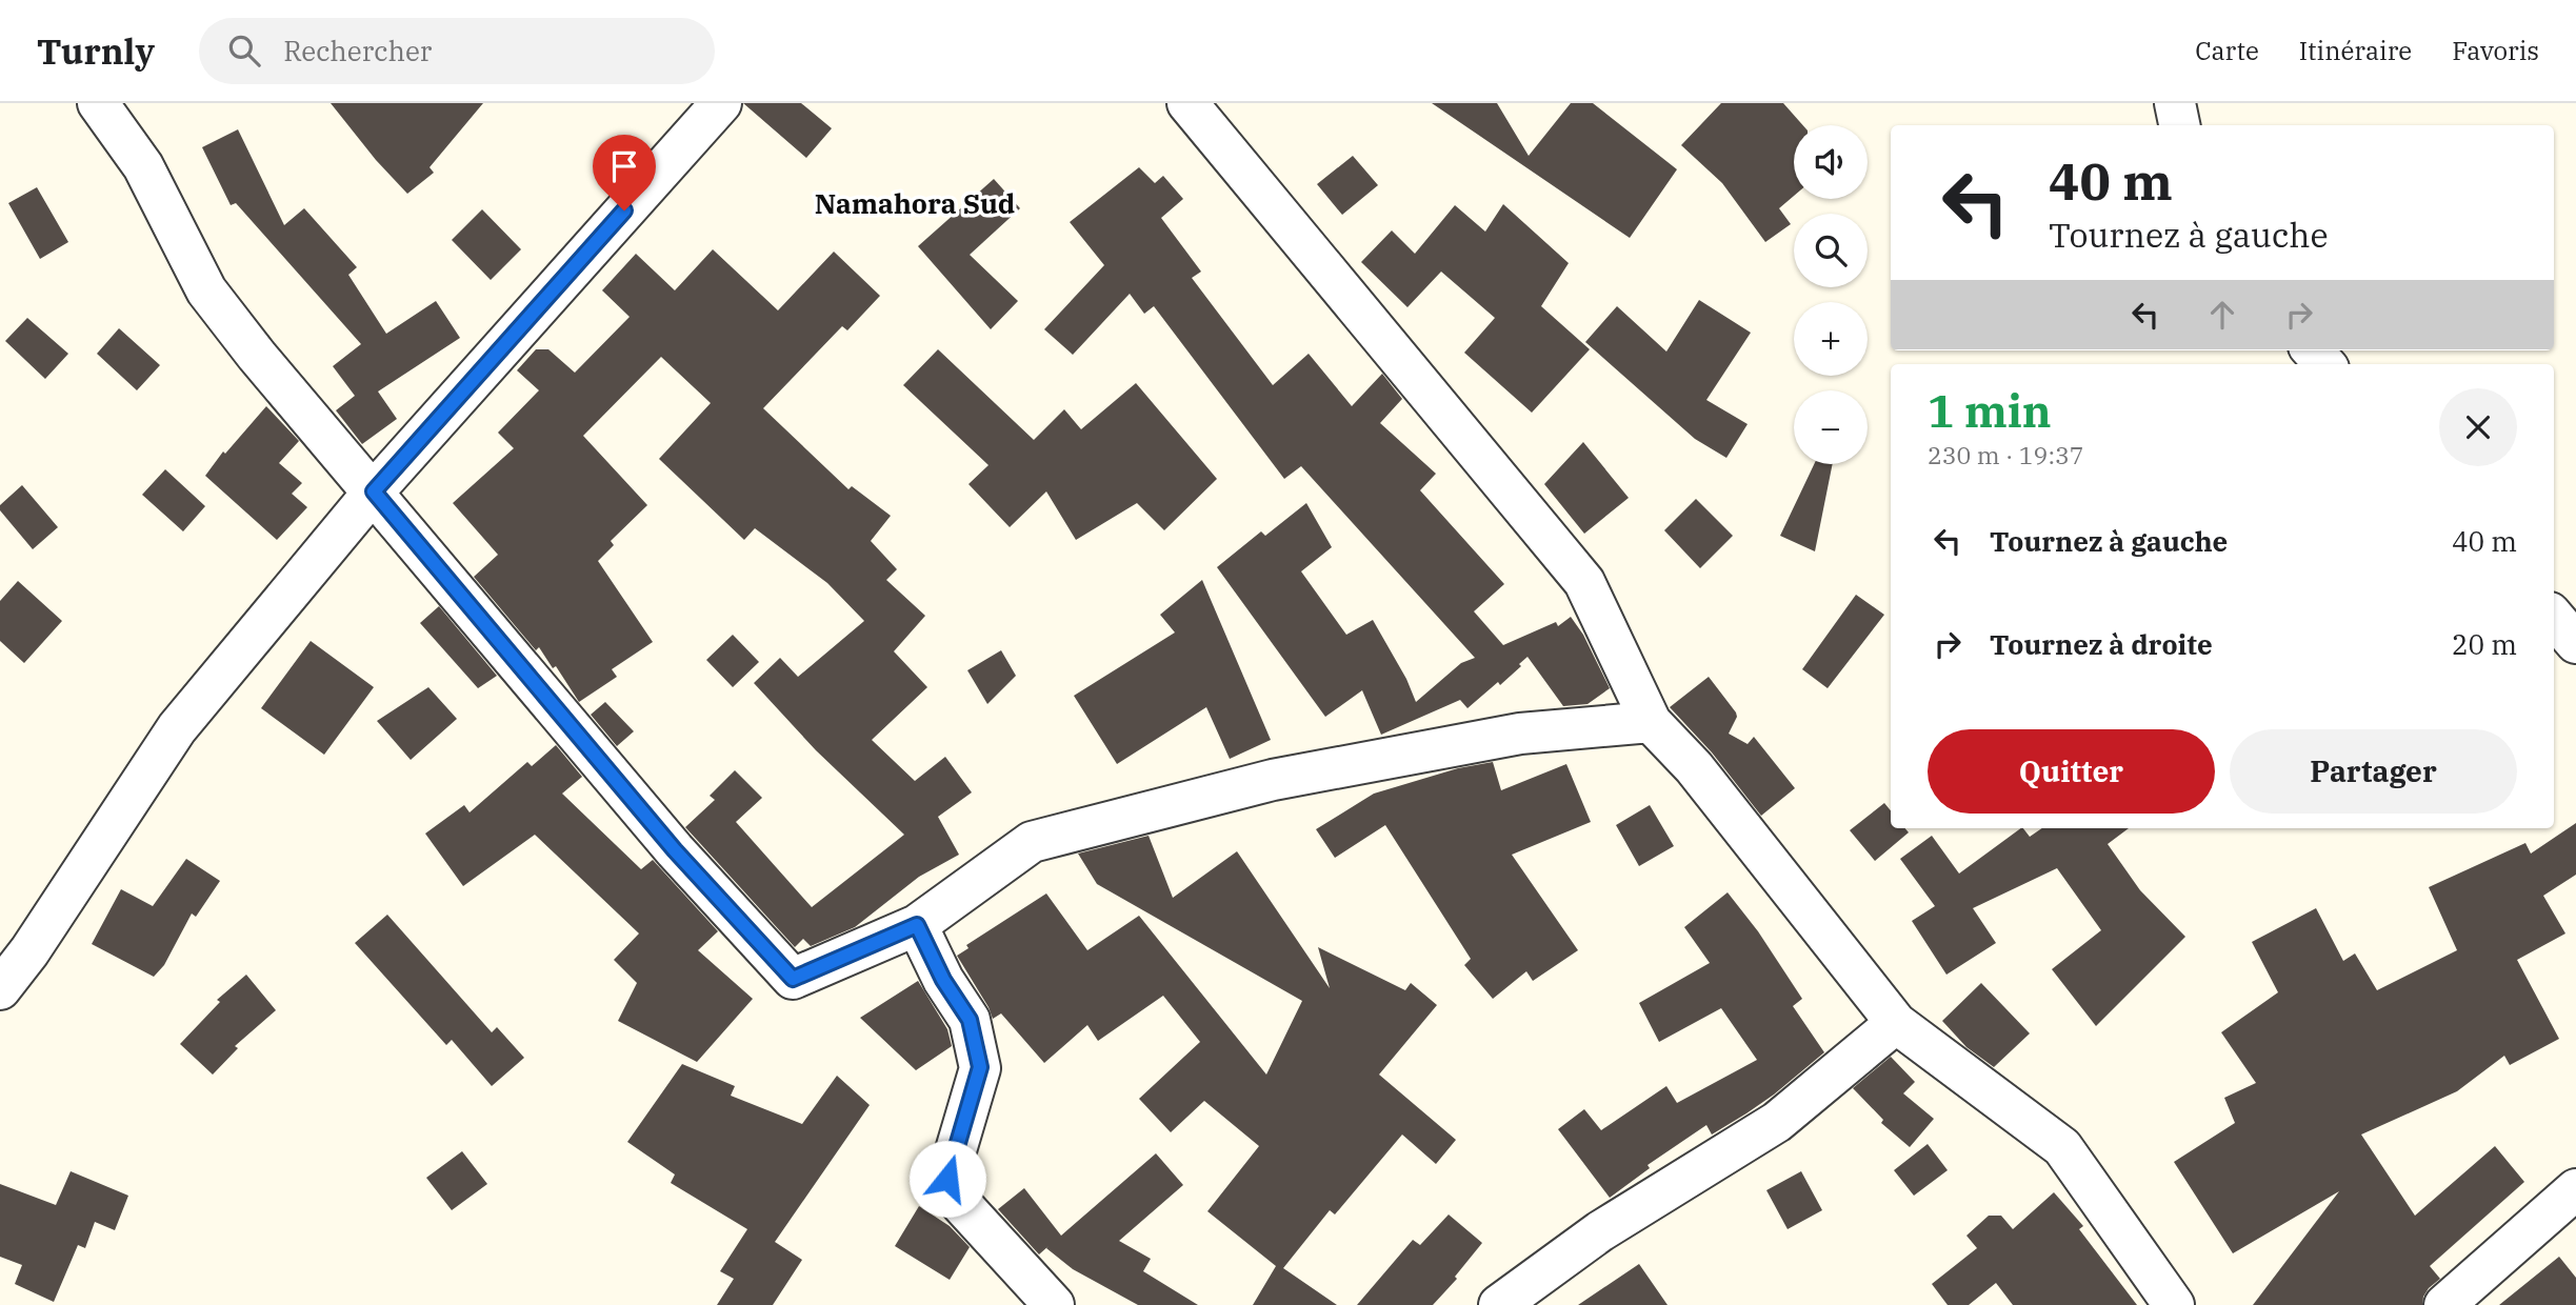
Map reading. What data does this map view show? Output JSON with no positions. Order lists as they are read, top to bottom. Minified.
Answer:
{"districts":["Namahora Sud"],"page":{"header":"Turnly","search":"Rechercher","nav":["Carte","Itinéraire","Favoris"],"map_buttons":["+","−"],"turn":["40 m","Tournez à gauche"],"heading":["1 min","230 m · 19:37"],"list":[{"name":"Tournez à gauche","value":"40 m"},{"name":"Tournez à droite","value":"20 m"}],"buttons":["Quitter","Partager"]}}
